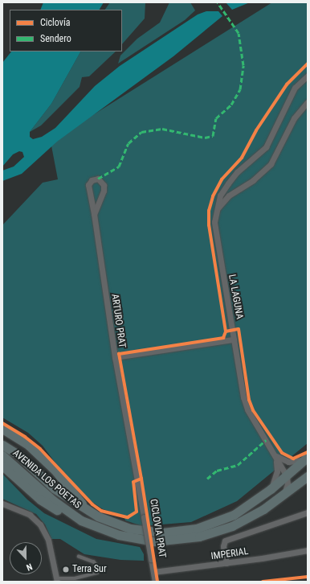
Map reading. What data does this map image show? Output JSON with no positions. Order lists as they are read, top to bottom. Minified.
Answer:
{"streets":{"main road":["AVENIDA LOS POETAS"],"street":["LA LAGUNA","ARTURO PRAT","IMPERIAL"],"cycle path":["CICLOVIA PRAT"]},"crossings":[["LA LAGUNA","AVENIDA LOS POETAS"],["ARTURO PRAT","IMPERIAL"]],"places":["Terra Sur"],"legend":["Ciclovía","Sendero"],"north":"bottom"}
